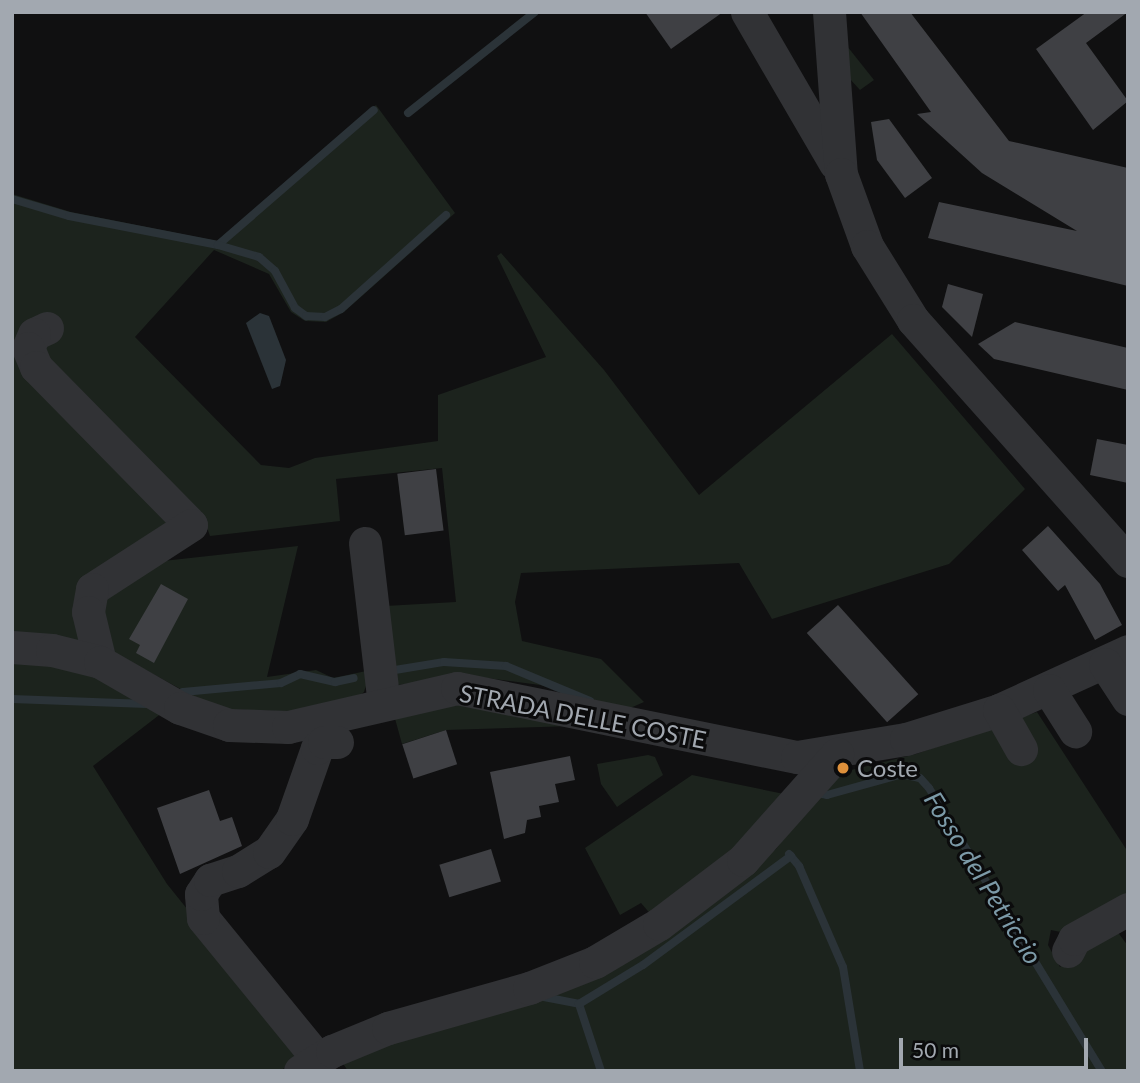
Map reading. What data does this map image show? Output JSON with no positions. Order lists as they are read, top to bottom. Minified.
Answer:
{"streets":{"street":["STRADA DELLE COSTE"]},"water":["Fosso del Petriccio"],"places":["Coste"],"scale_bar":"50 m"}
